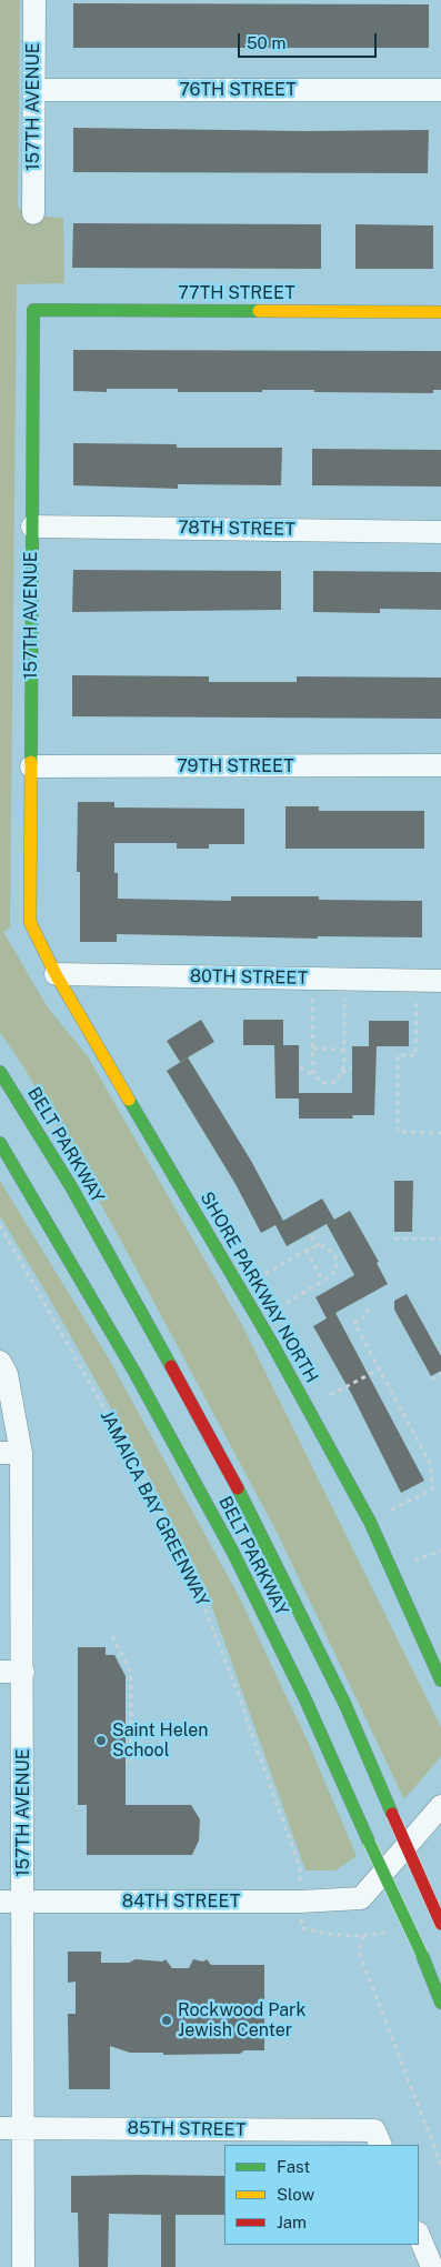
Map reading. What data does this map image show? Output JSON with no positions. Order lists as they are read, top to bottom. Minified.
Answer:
{"streets":{"main road":["157TH AVENUE","77TH STREET","BELT PARKWAY","SHORE PARKWAY NORTH"],"street":["76TH STREET","78TH STREET","79TH STREET","80TH STREET","84TH STREET","85TH STREET"],"path":["JAMAICA BAY GREENWAY"]},"crossings":[["76TH STREET","157TH AVENUE"],["157TH AVENUE","77TH STREET"],["157TH AVENUE","78TH STREET"],["157TH AVENUE","79TH STREET"],["157TH AVENUE","SHORE PARKWAY NORTH"],["157TH AVENUE","84TH STREET"],["157TH AVENUE","85TH STREET"],["80TH STREET","SHORE PARKWAY NORTH"],["JAMAICA BAY GREENWAY","84TH STREET"]],"places":["Saint Helen School","Rockwood Park Jewish Center"],"legend":["Fast","Slow","Jam"],"scale_bar":"50 m"}
